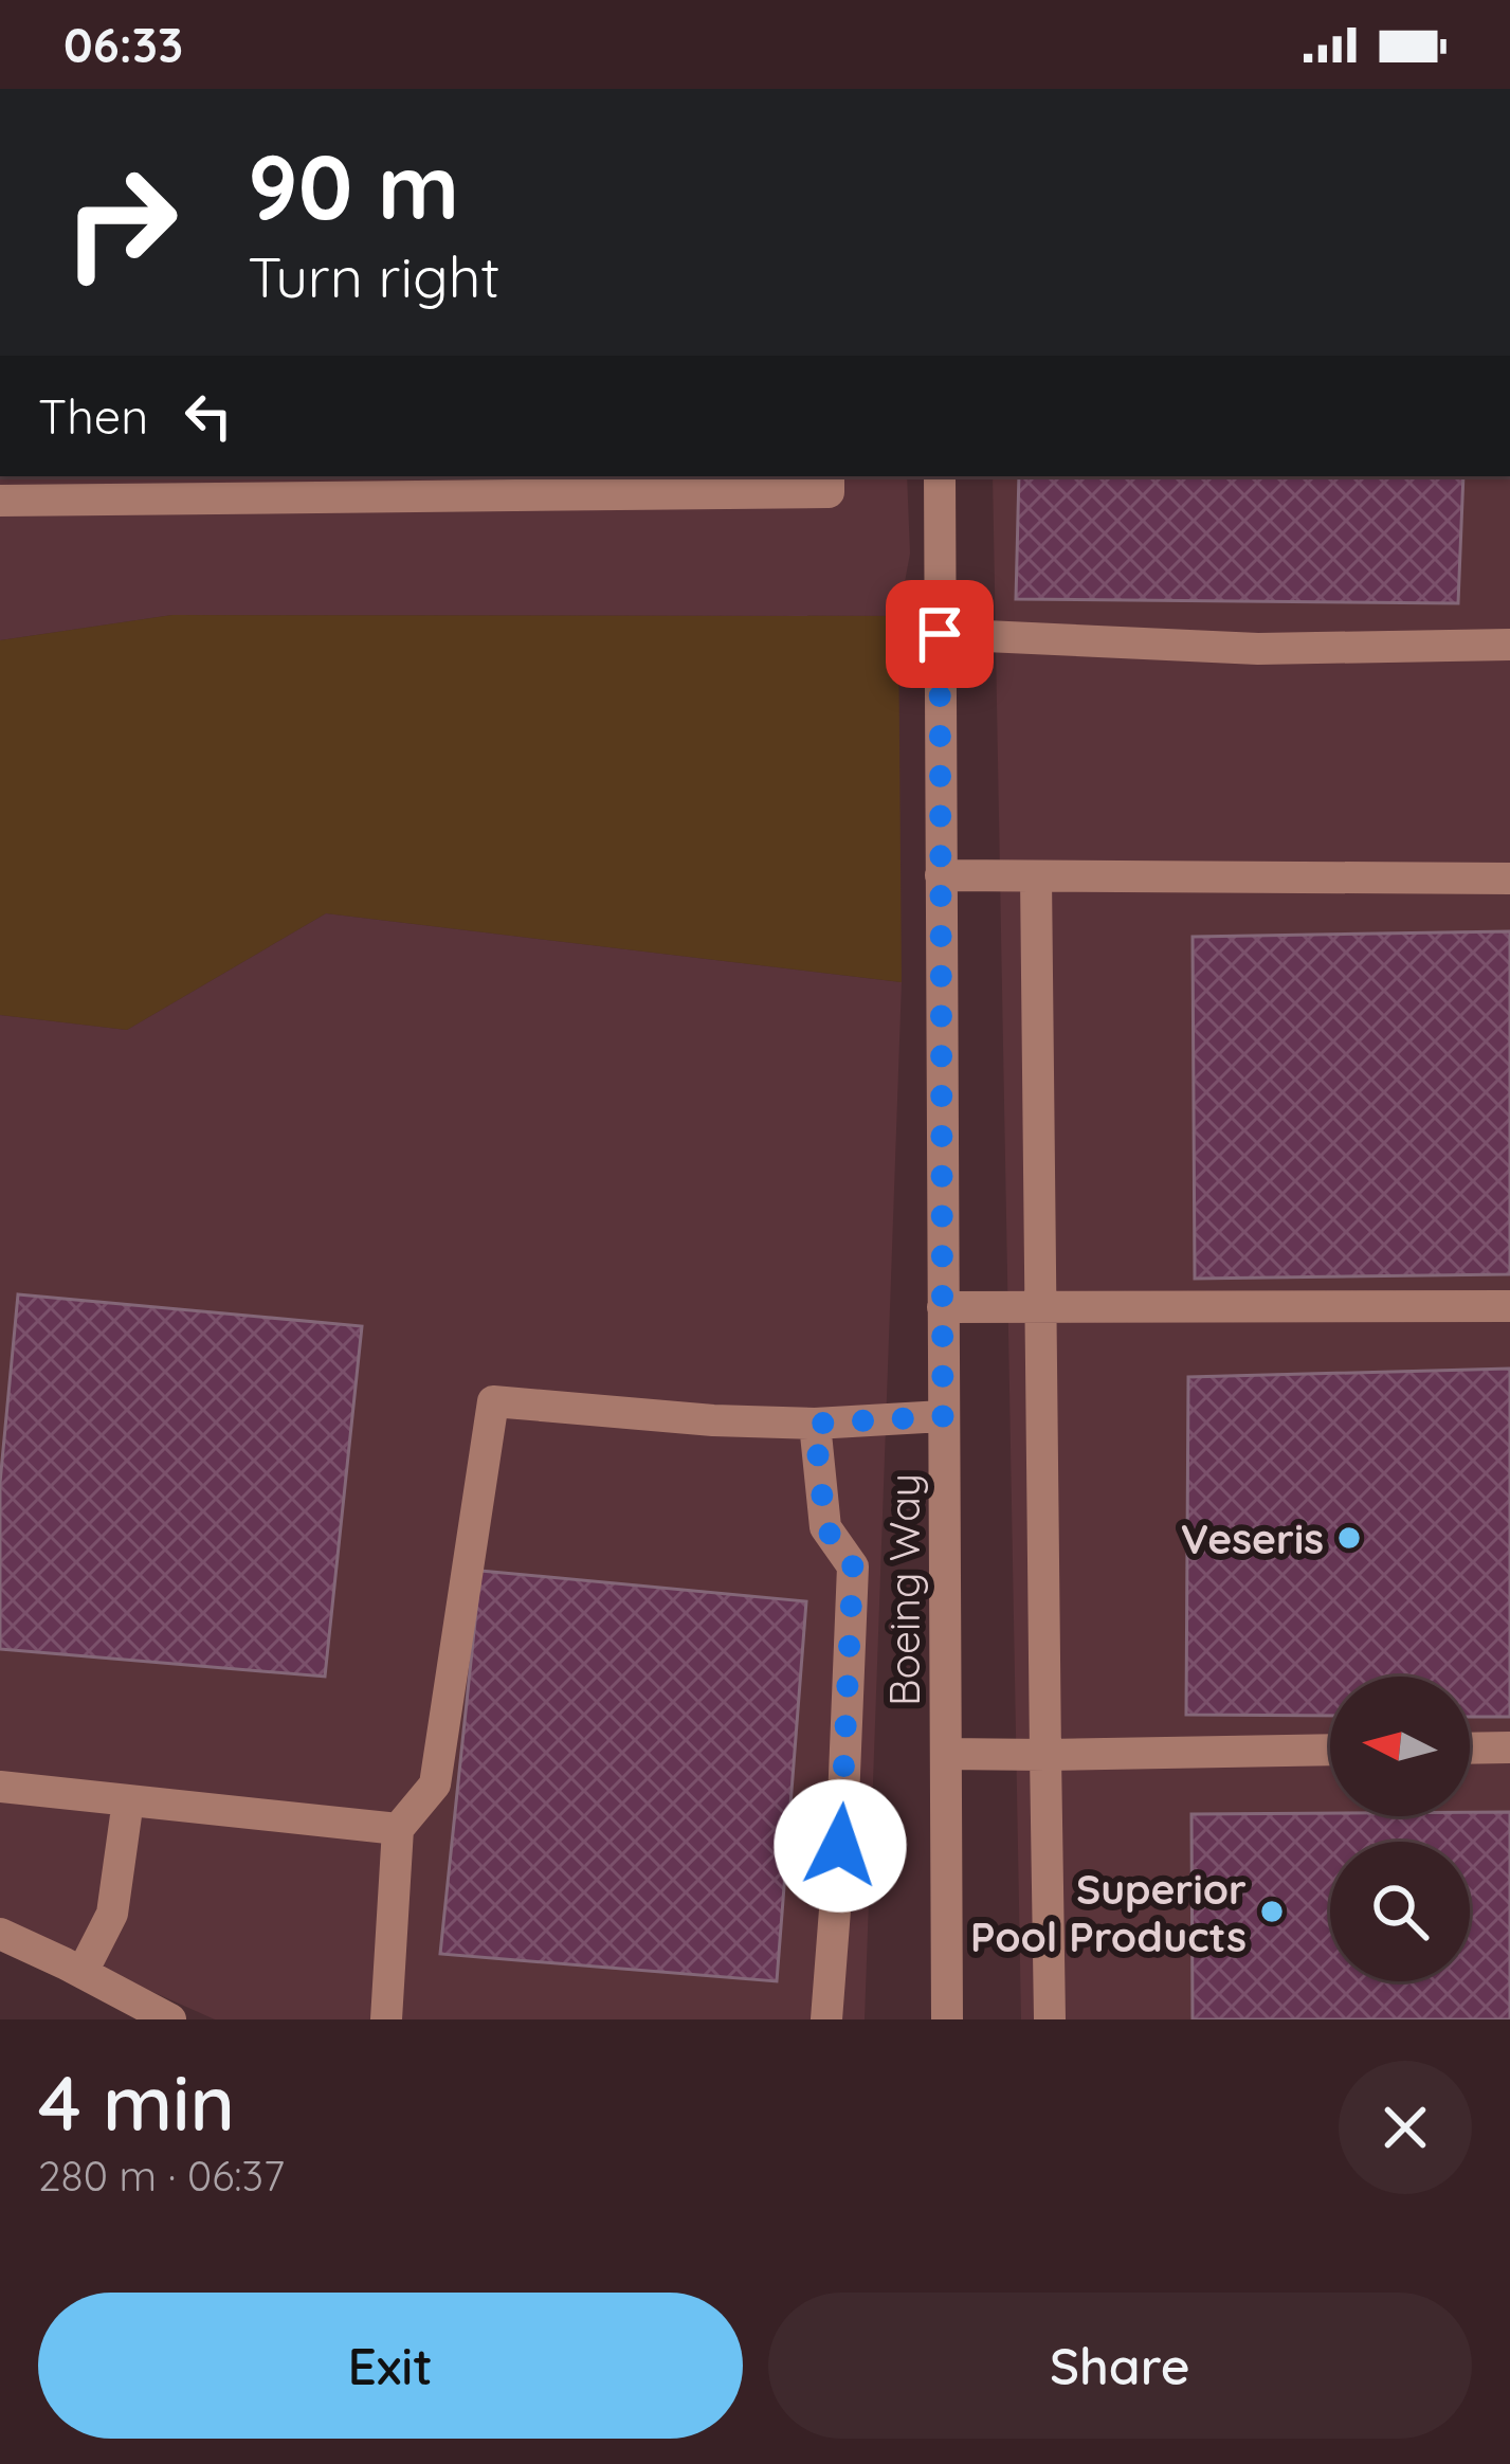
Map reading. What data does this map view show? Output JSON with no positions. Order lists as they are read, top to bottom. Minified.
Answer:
{"streets":{"street":["Boeing Way"]},"places":["Veseris","Superior Pool Products"],"north":"left","page":{"status":"06:33","turn":["90 m","Turn right"],"then":"Then","heading":["4 min","280 m · 06:37"],"buttons":["Exit","Share"]}}
